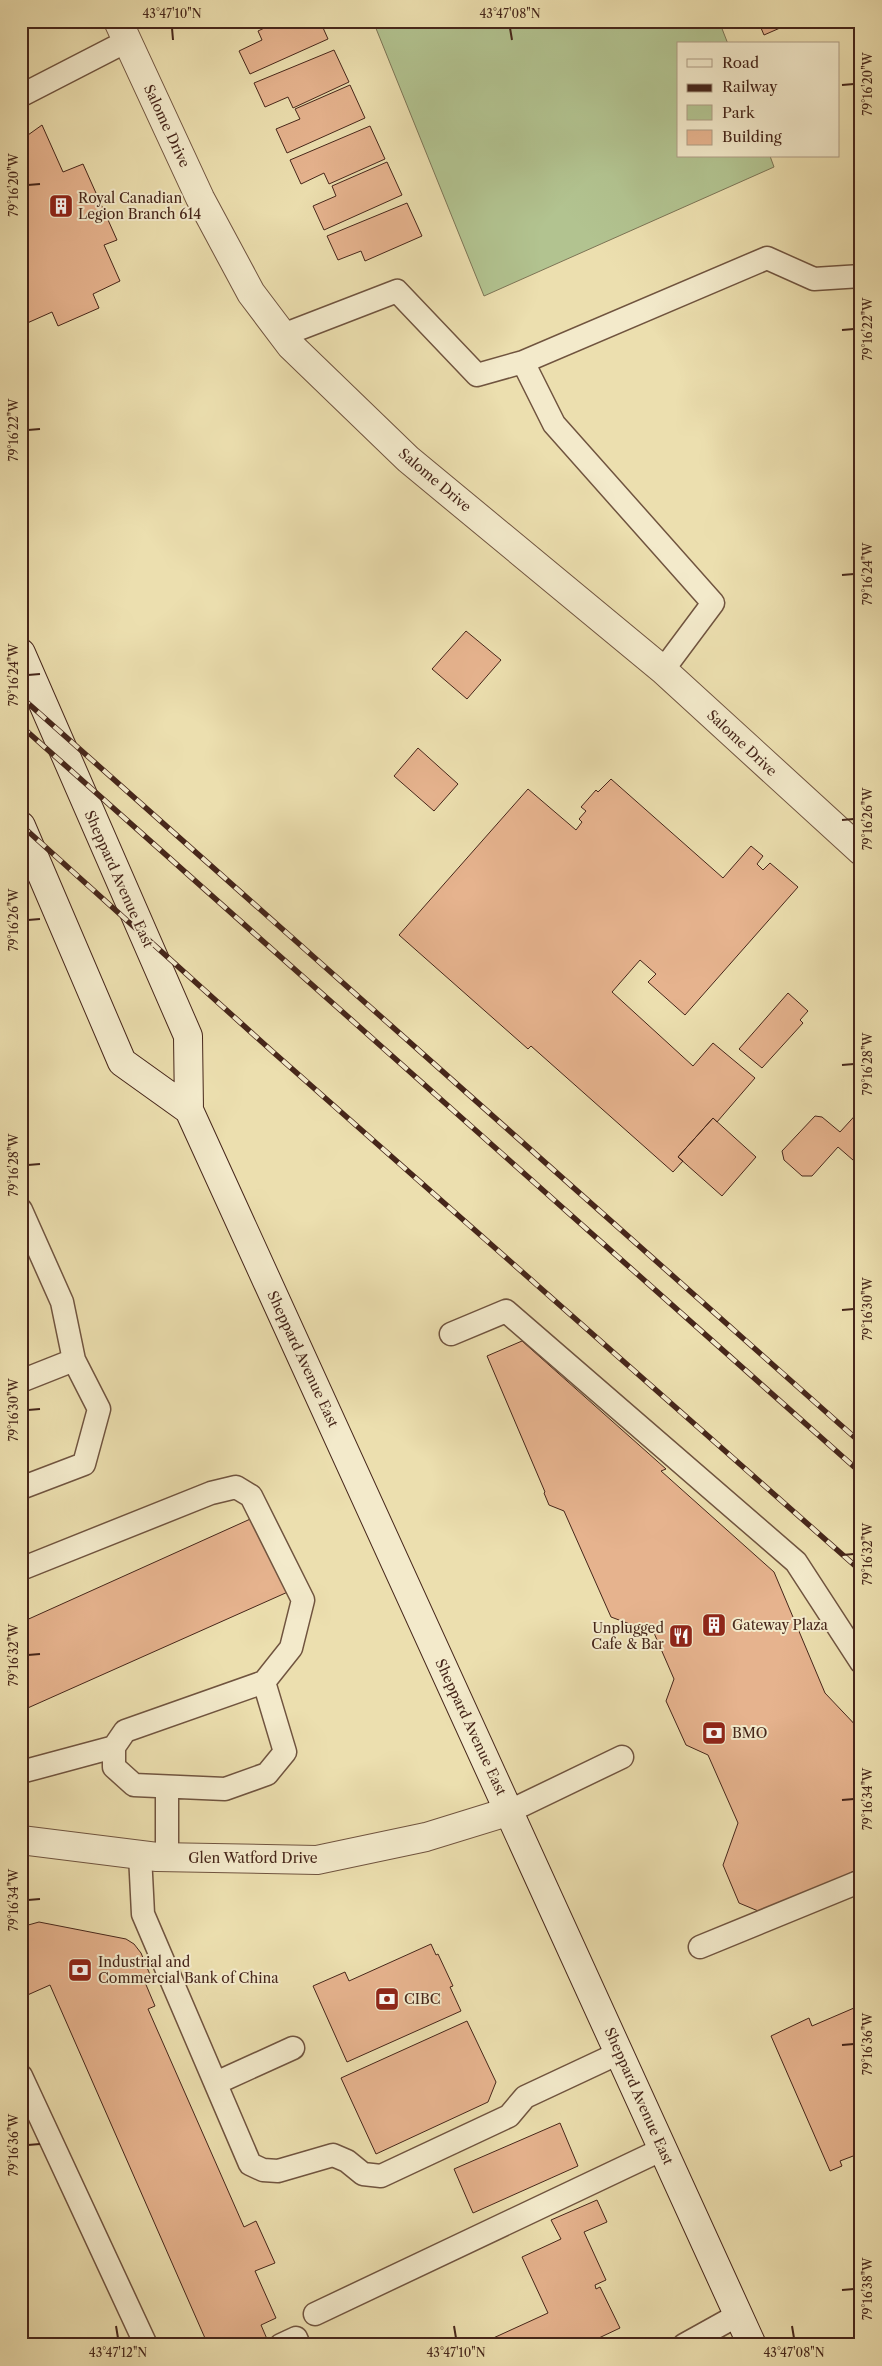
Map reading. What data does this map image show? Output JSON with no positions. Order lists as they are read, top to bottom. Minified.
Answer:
{"streets":{"main road":["Salome Drive","Sheppard Avenue East","Glen Watford Drive"]},"crossings":[["Sheppard Avenue East","Glen Watford Drive"]],"places":{"building":["Royal Canadian Legion Branch 614","Gateway Plaza"],"restaurant":["Unplugged Cafe & Bar"],"bank":["BMO","Industrial and Commercial Bank of China","CIBC"]},"legend":["Road","Railway","Park","Building"],"coordinates":["43°47'10\"N","43°47'08\"N","79°16'20\"W","79°16'22\"W","79°16'24\"W","79°16'26\"W","79°16'28\"W","79°16'30\"W","79°16'32\"W","79°16'34\"W","79°16'36\"W","79°16'38\"W","43°47'12\"N"]}
